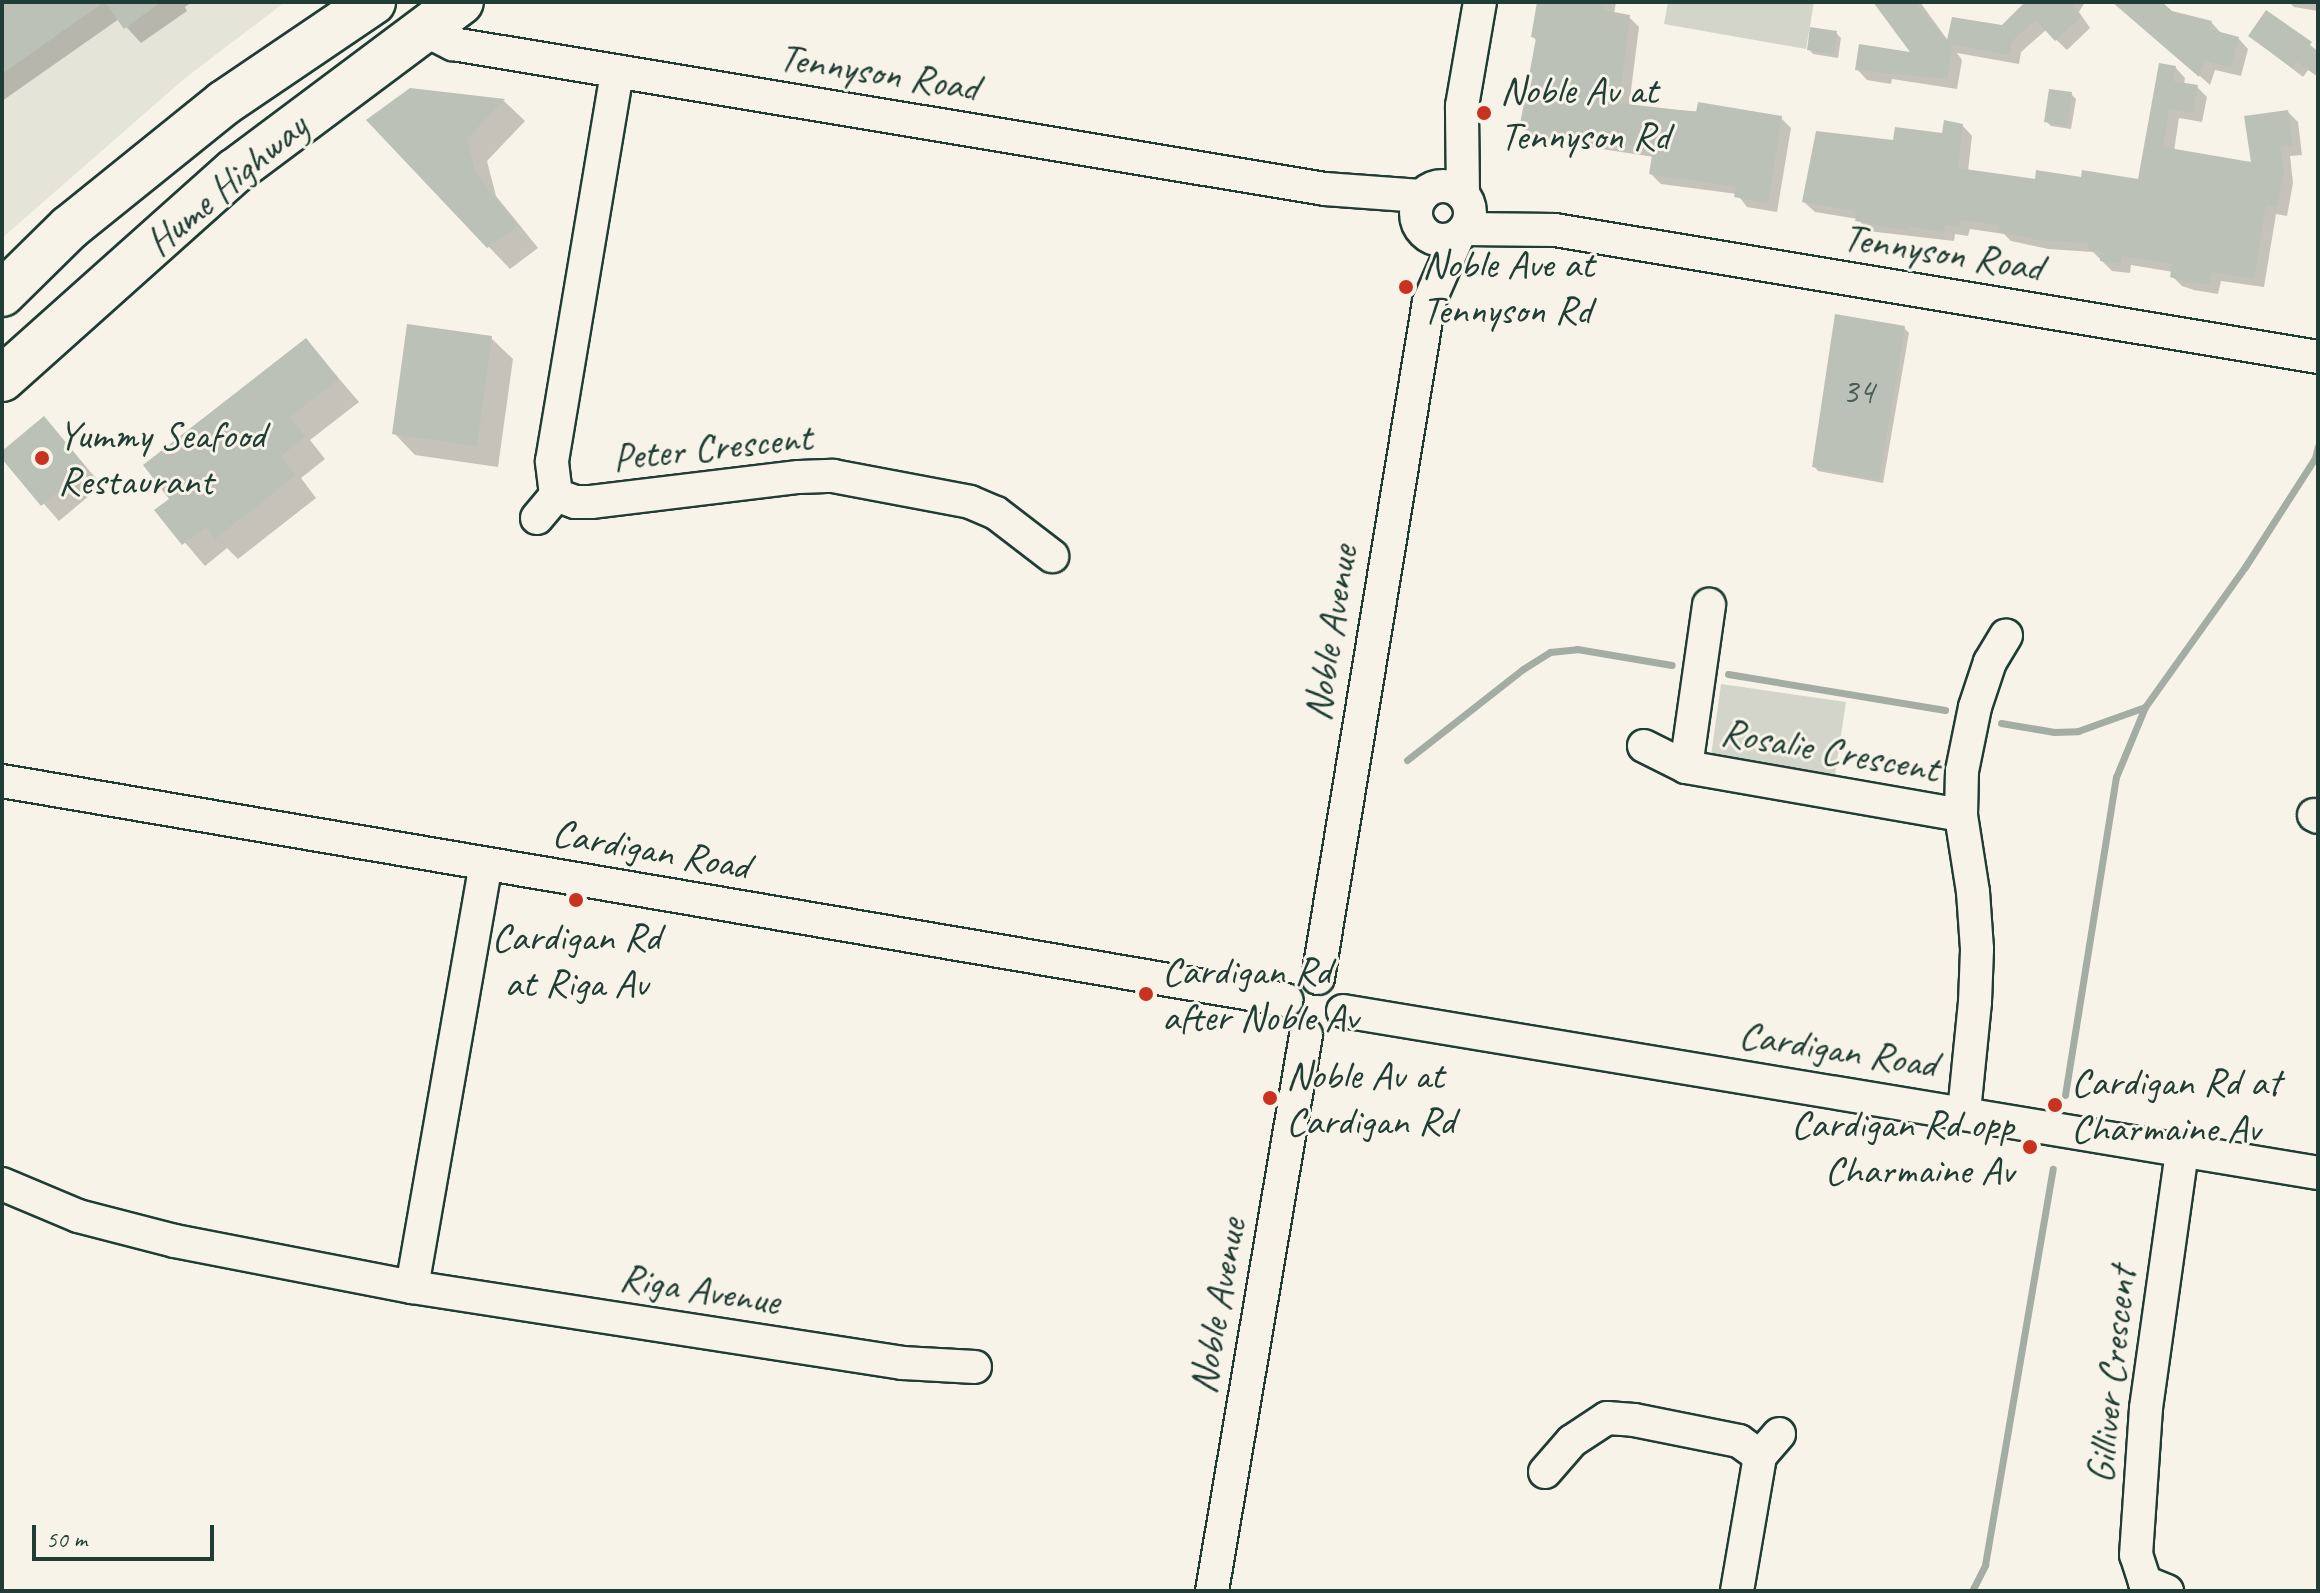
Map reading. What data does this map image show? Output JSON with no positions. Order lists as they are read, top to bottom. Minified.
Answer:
{"streets":{"highway":["Hume Highway"],"street":["Tennyson Road","Peter Crescent","Noble Avenue","Rosalie Crescent","Cardigan Road","Riga Avenue","Gilliver Crescent"]},"crossings":[["Tennyson Road","Hume Highway"],["Tennyson Road","Peter Crescent"],["Tennyson Road","Noble Avenue"],["Noble Avenue","Cardigan Road"],["Cardigan Road","Gilliver Crescent"]],"places":["Noble Av at Tennyson Rd","Noble Ave at Tennyson Rd","Yummy Seafood Restaurant","Cardigan Rd at Riga Av","Cardigan Rd after Noble Av","Noble Av at Cardigan Rd","Cardigan Rd at Charmaine Av","Cardigan Rd opp Charmaine Av"],"house_numbers":["34"],"scale_bar":"50 m"}
